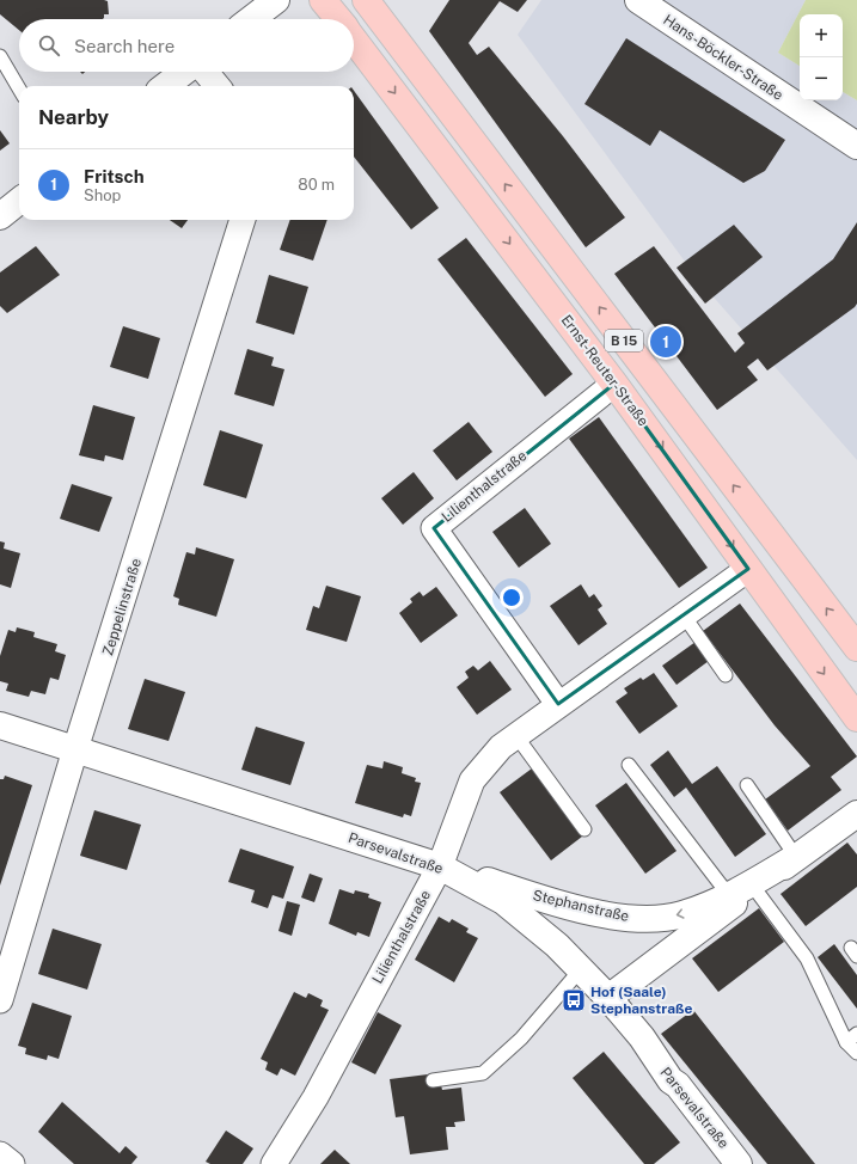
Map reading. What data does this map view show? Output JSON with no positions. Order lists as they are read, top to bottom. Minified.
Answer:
{"streets":{"main road":["Hans-Böckler-Straße","B 15","Ernst-Reuter-Straße","Parsevalstraße","Stephanstraße"],"street":["Lilienthalstraße","Zeppelinstraße"]},"crossings":[["Ernst-Reuter-Straße","Lilienthalstraße"],["Lilienthalstraße","Parsevalstraße"],["Lilienthalstraße","Stephanstraße"],["Zeppelinstraße","Parsevalstraße"],["Parsevalstraße","Stephanstraße"]],"one_way":["Stephanstraße"],"places":{"bus stop":["Hof (Saale) Stephanstraße"]},"page":{"map_buttons":["+","−"],"search":"Search here","heading":"Nearby","list":[{"mark":"1","name":"Fritsch","note":"Shop","value":"80 m"}],"pins":"1"}}
